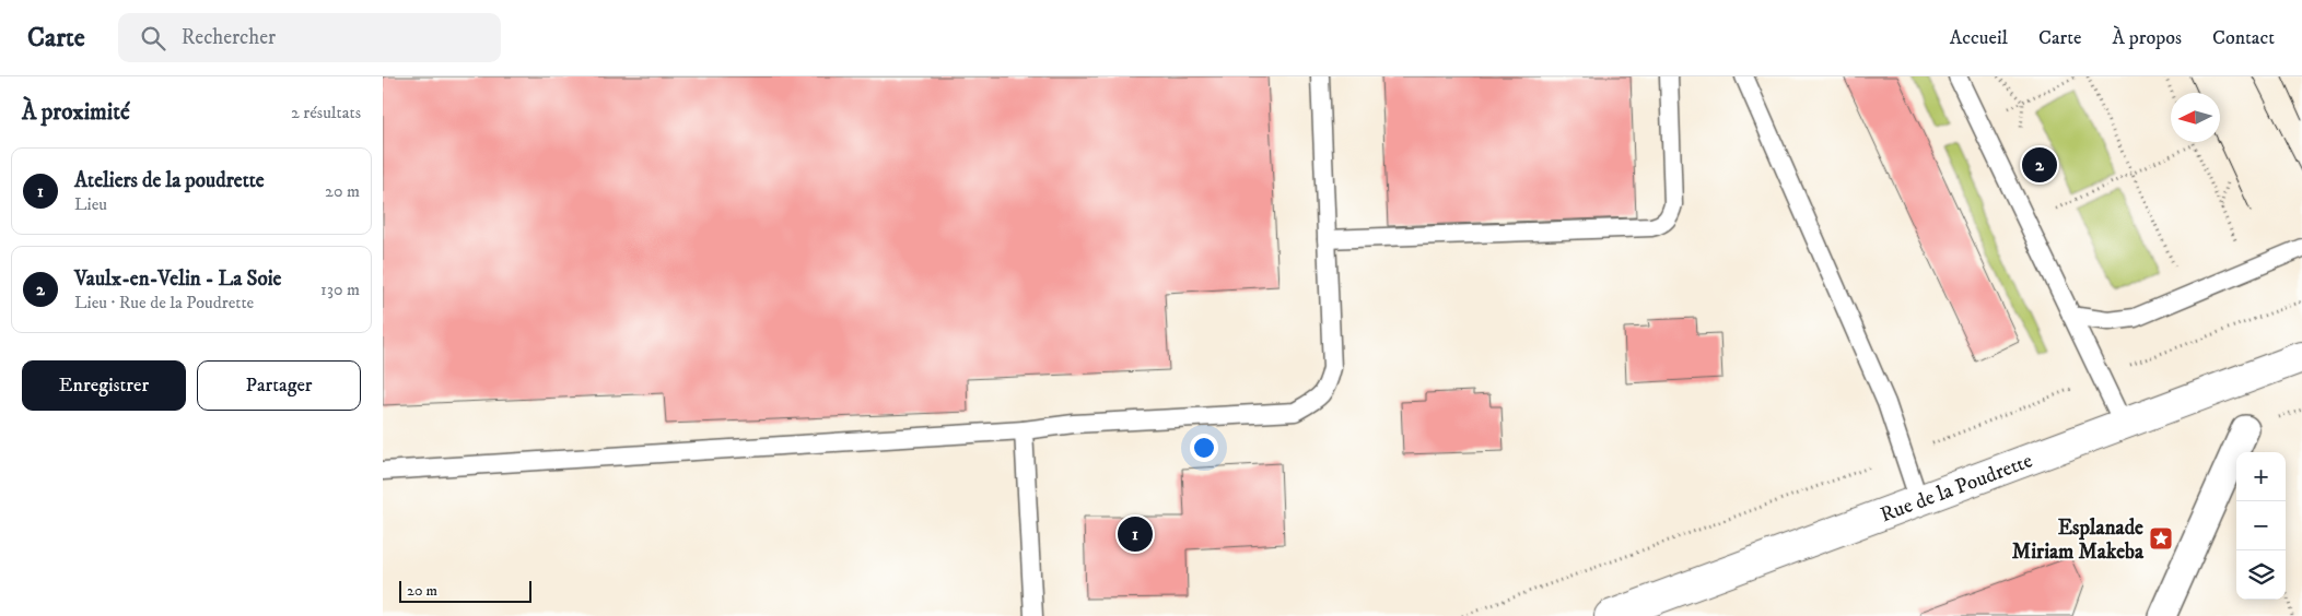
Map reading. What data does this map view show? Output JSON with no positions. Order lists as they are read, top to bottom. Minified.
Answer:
{"streets":{"street":["Rue de la Poudrette"]},"places":{"place":["Esplanade Miriam Makeba"]},"scale_bar":"20 m","north":"left","page":{"header":"Carte","search":"Rechercher","nav":["Accueil","Carte","À propos","Contact"],"heading":["À proximité","2 résultats"],"pins":["2","1"],"list":[{"mark":"1","name":"Ateliers de la poudrette","note":"Lieu","value":"20 m"},{"mark":"2","name":"Vaulx-en-Velin - La Soie","note":"Lieu · Rue de la Poudrette","value":"130 m"}],"buttons":["Enregistrer","Partager"],"map_buttons":["+","−"],"scale":"20 m"}}
